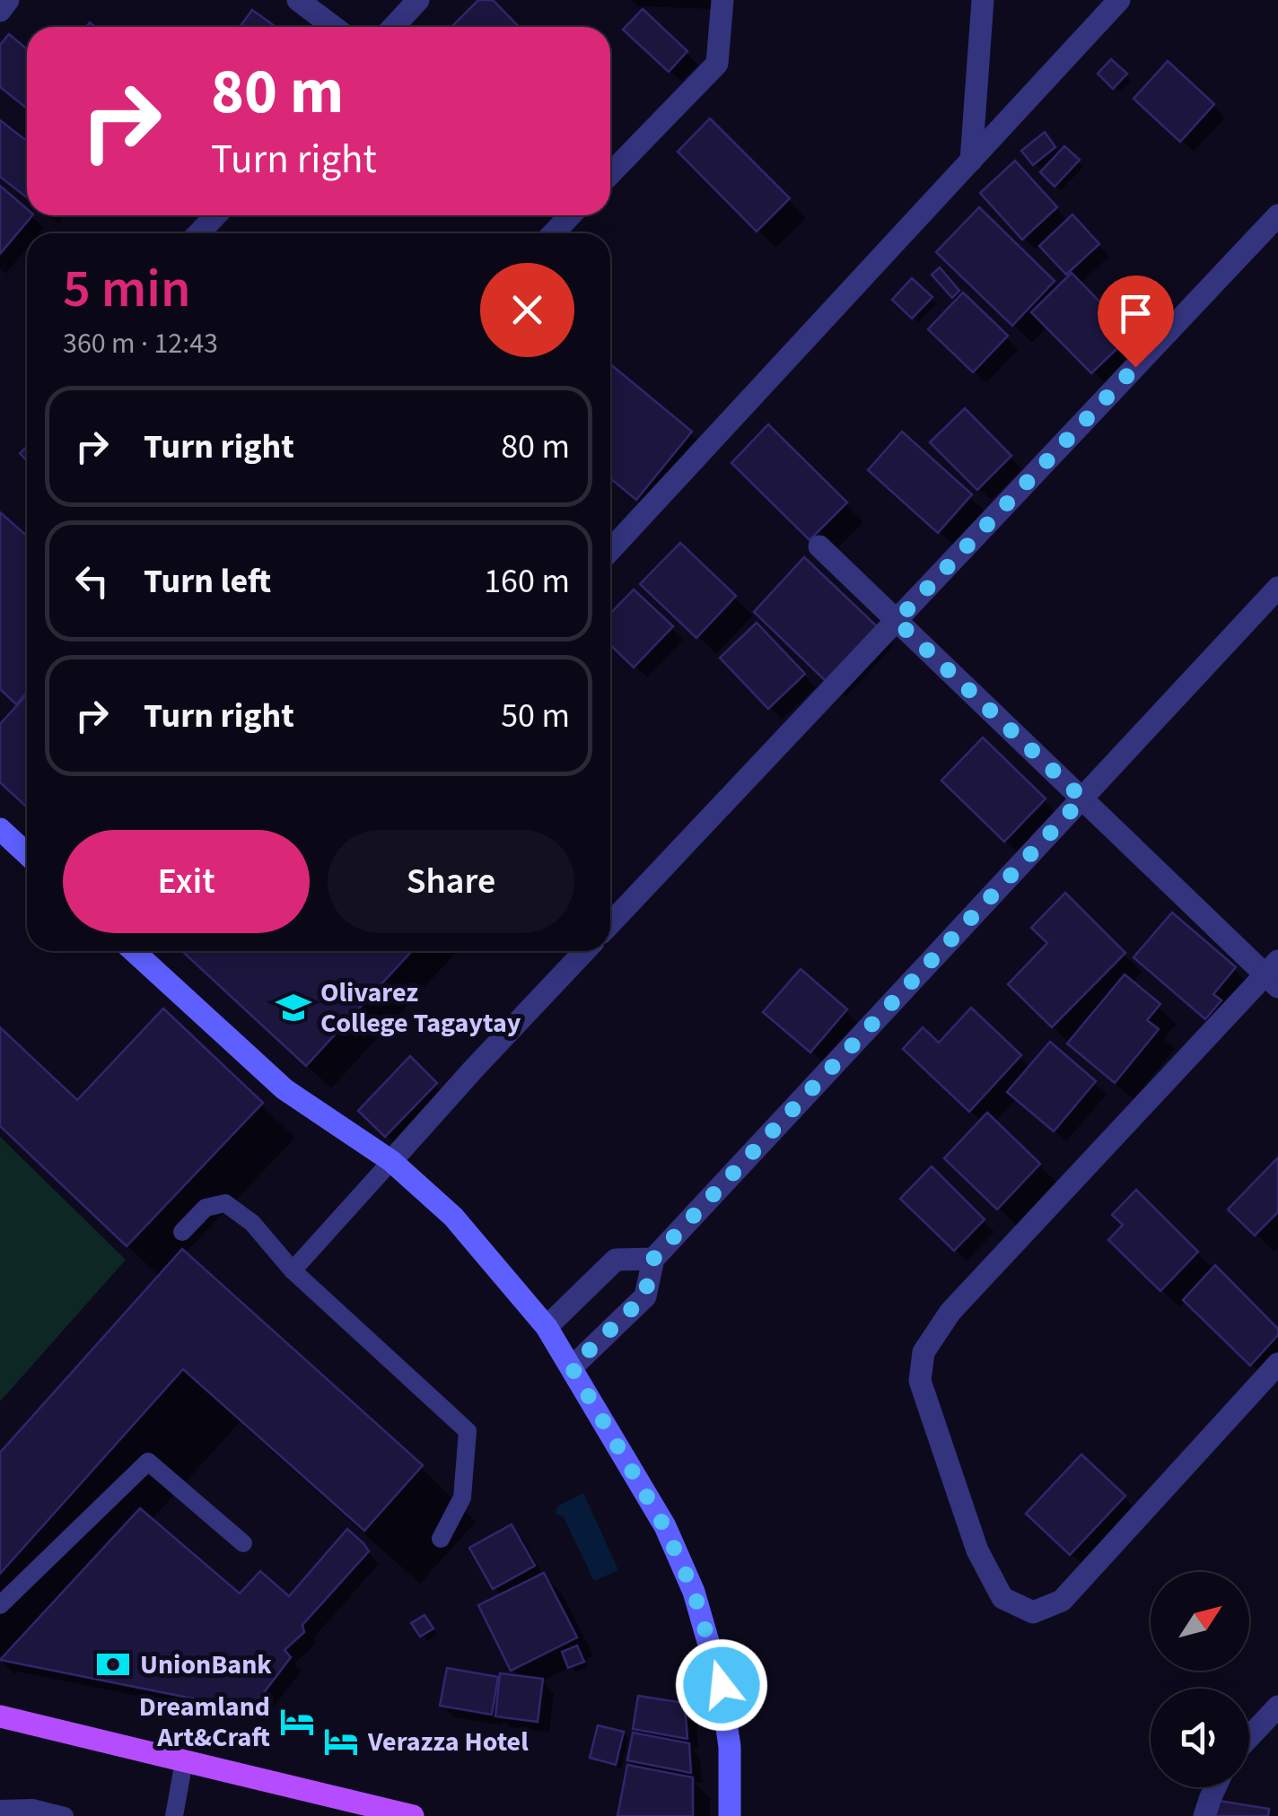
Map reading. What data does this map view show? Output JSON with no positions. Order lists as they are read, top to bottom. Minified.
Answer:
{"places":{"school or university":["Olivarez College Tagaytay"],"bank":["UnionBank"],"hotel":["Dreamland Art&Craft","Verazza Hotel"]},"north":"top right","page":{"turn":["80 m","Turn right"],"heading":["5 min","360 m · 12:43"],"list":[{"name":"Turn right","value":"80 m"},{"name":"Turn left","value":"160 m"},{"name":"Turn right","value":"50 m"}],"buttons":["Exit","Share"]}}
